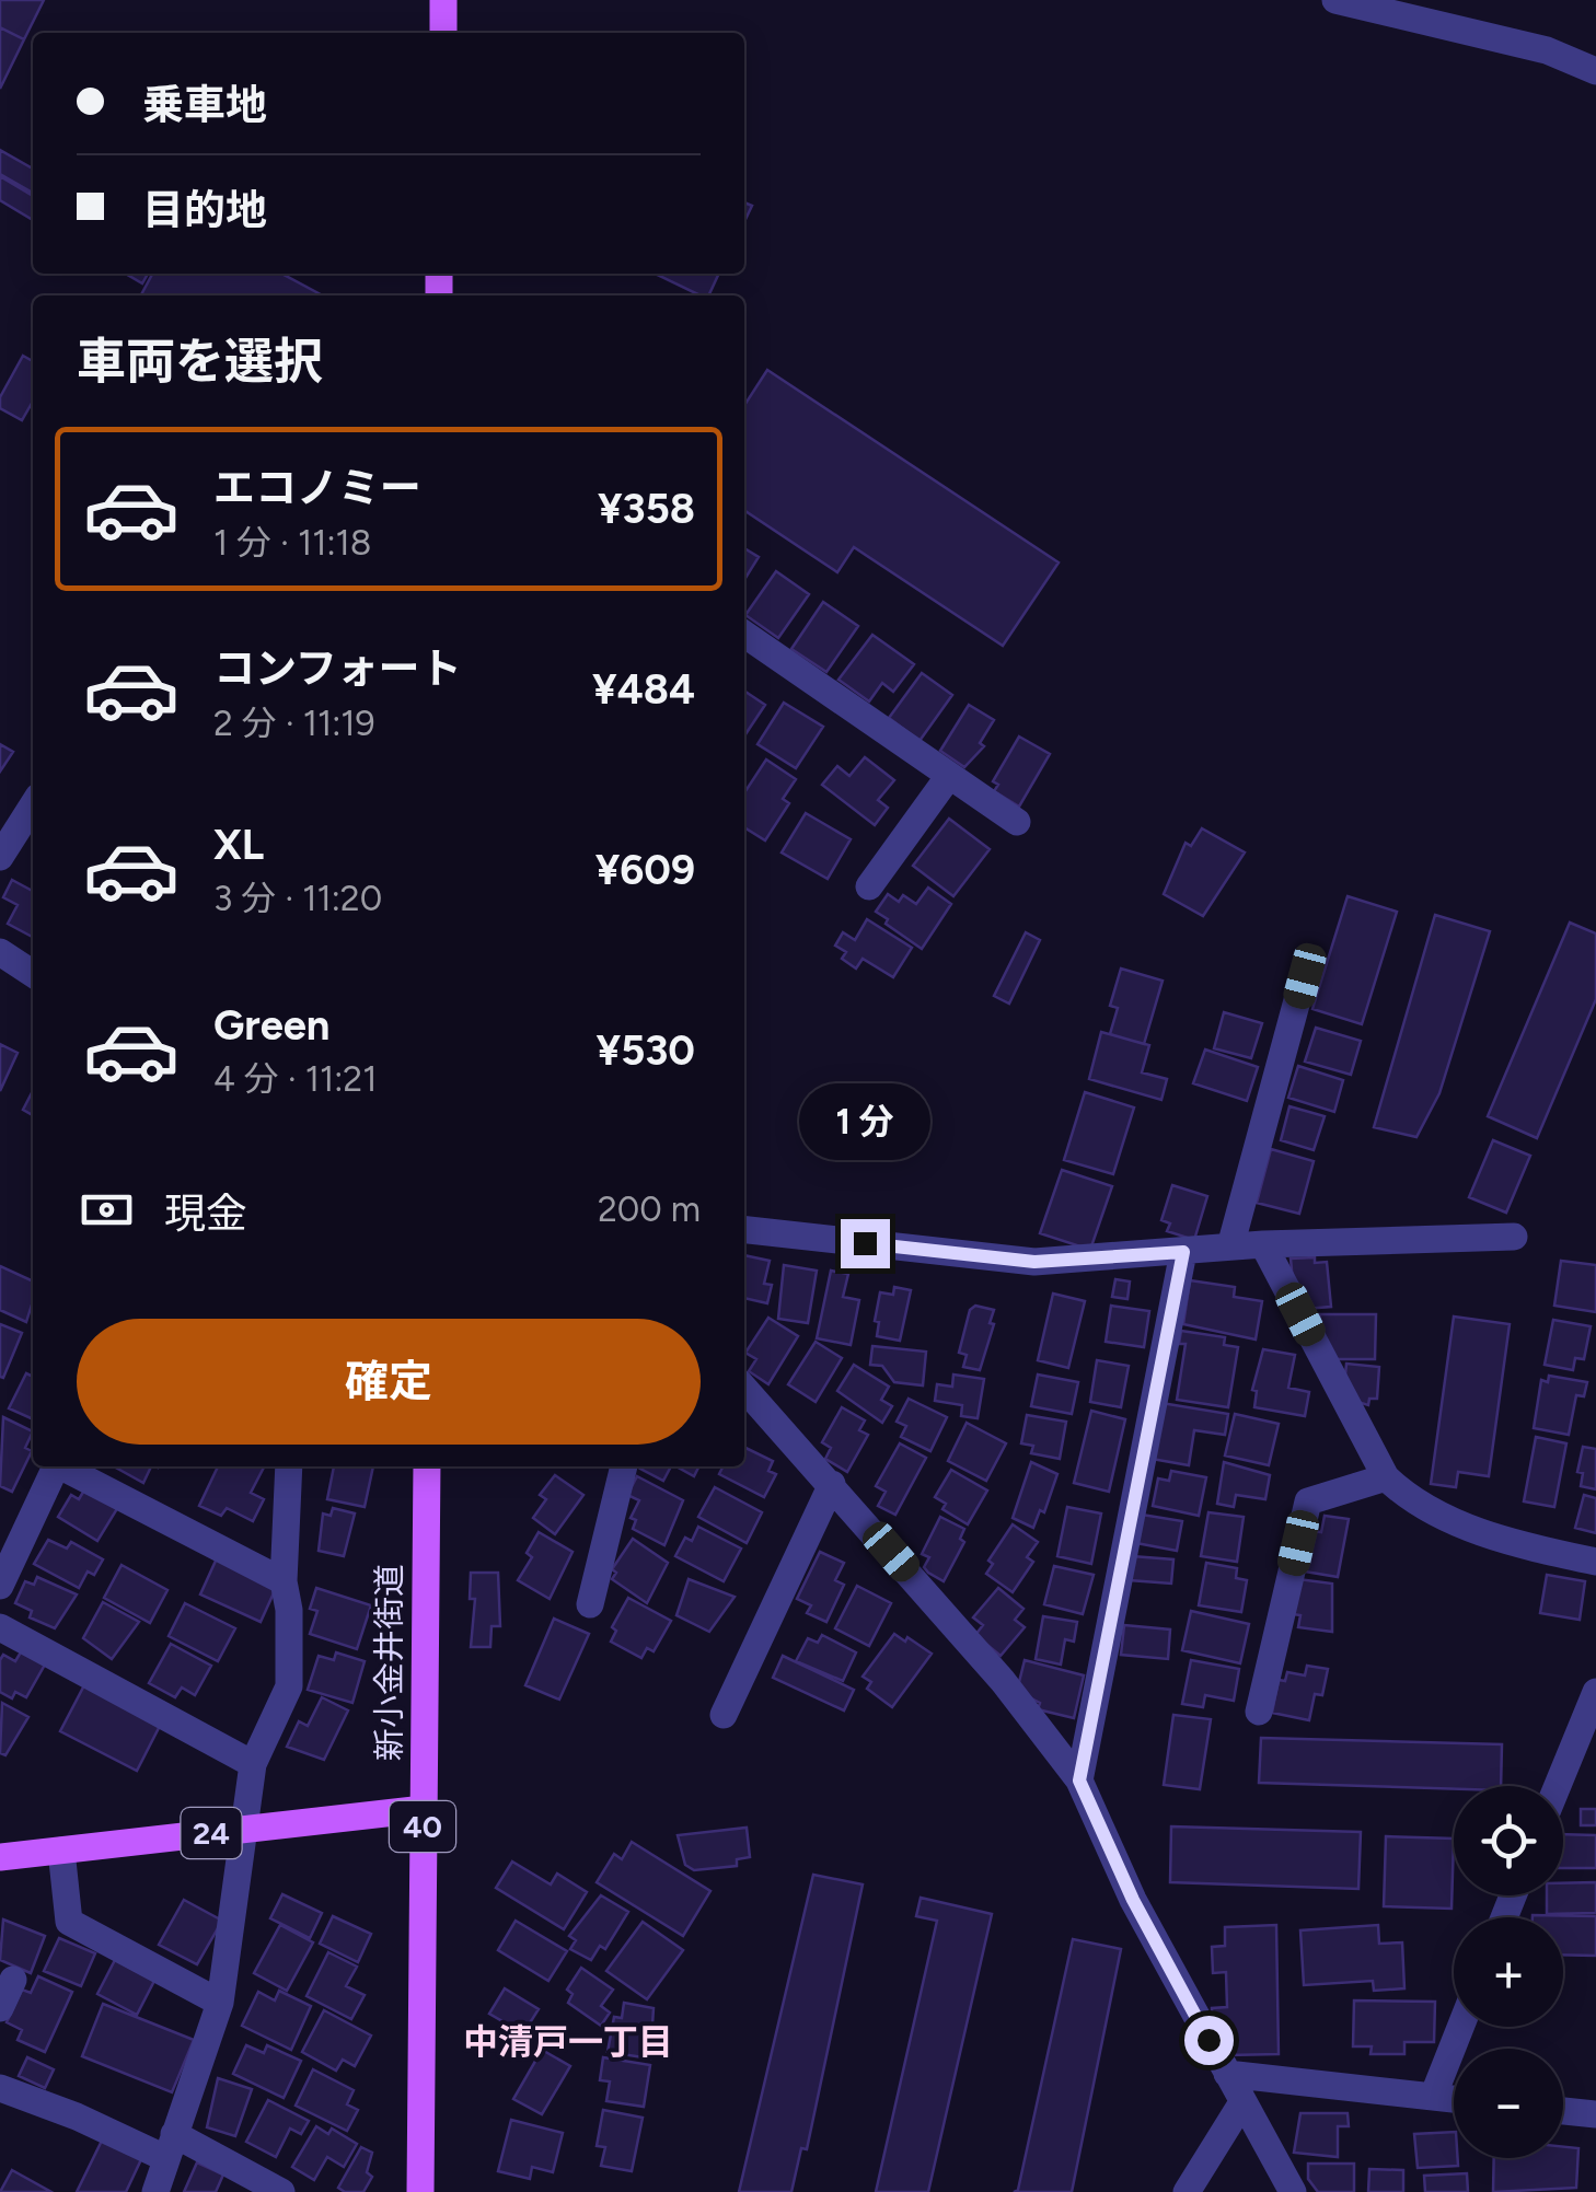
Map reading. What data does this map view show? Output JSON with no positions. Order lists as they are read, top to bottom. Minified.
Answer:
{"streets":{"main road":["新小金井街道","40","24"]},"crossings":[["新小金井街道","24"]],"districts":["中清戸一丁目"],"page":{"banner":["乗車地","目的地"],"heading":"車両を選択","list":[{"name":"エコノミー","note":"1 分 · 11:18","value":"¥358"},{"name":"コンフォート","note":"2 分 · 11:19","value":"¥484"},{"name":"XL","note":"3 分 · 11:20","value":"¥609"},{"name":"Green","note":"4 分 · 11:21","value":"¥530"}],"bubble":"1 分","pay":["現金","200 m"],"buttons":"確定","map_buttons":["+","−"]}}
